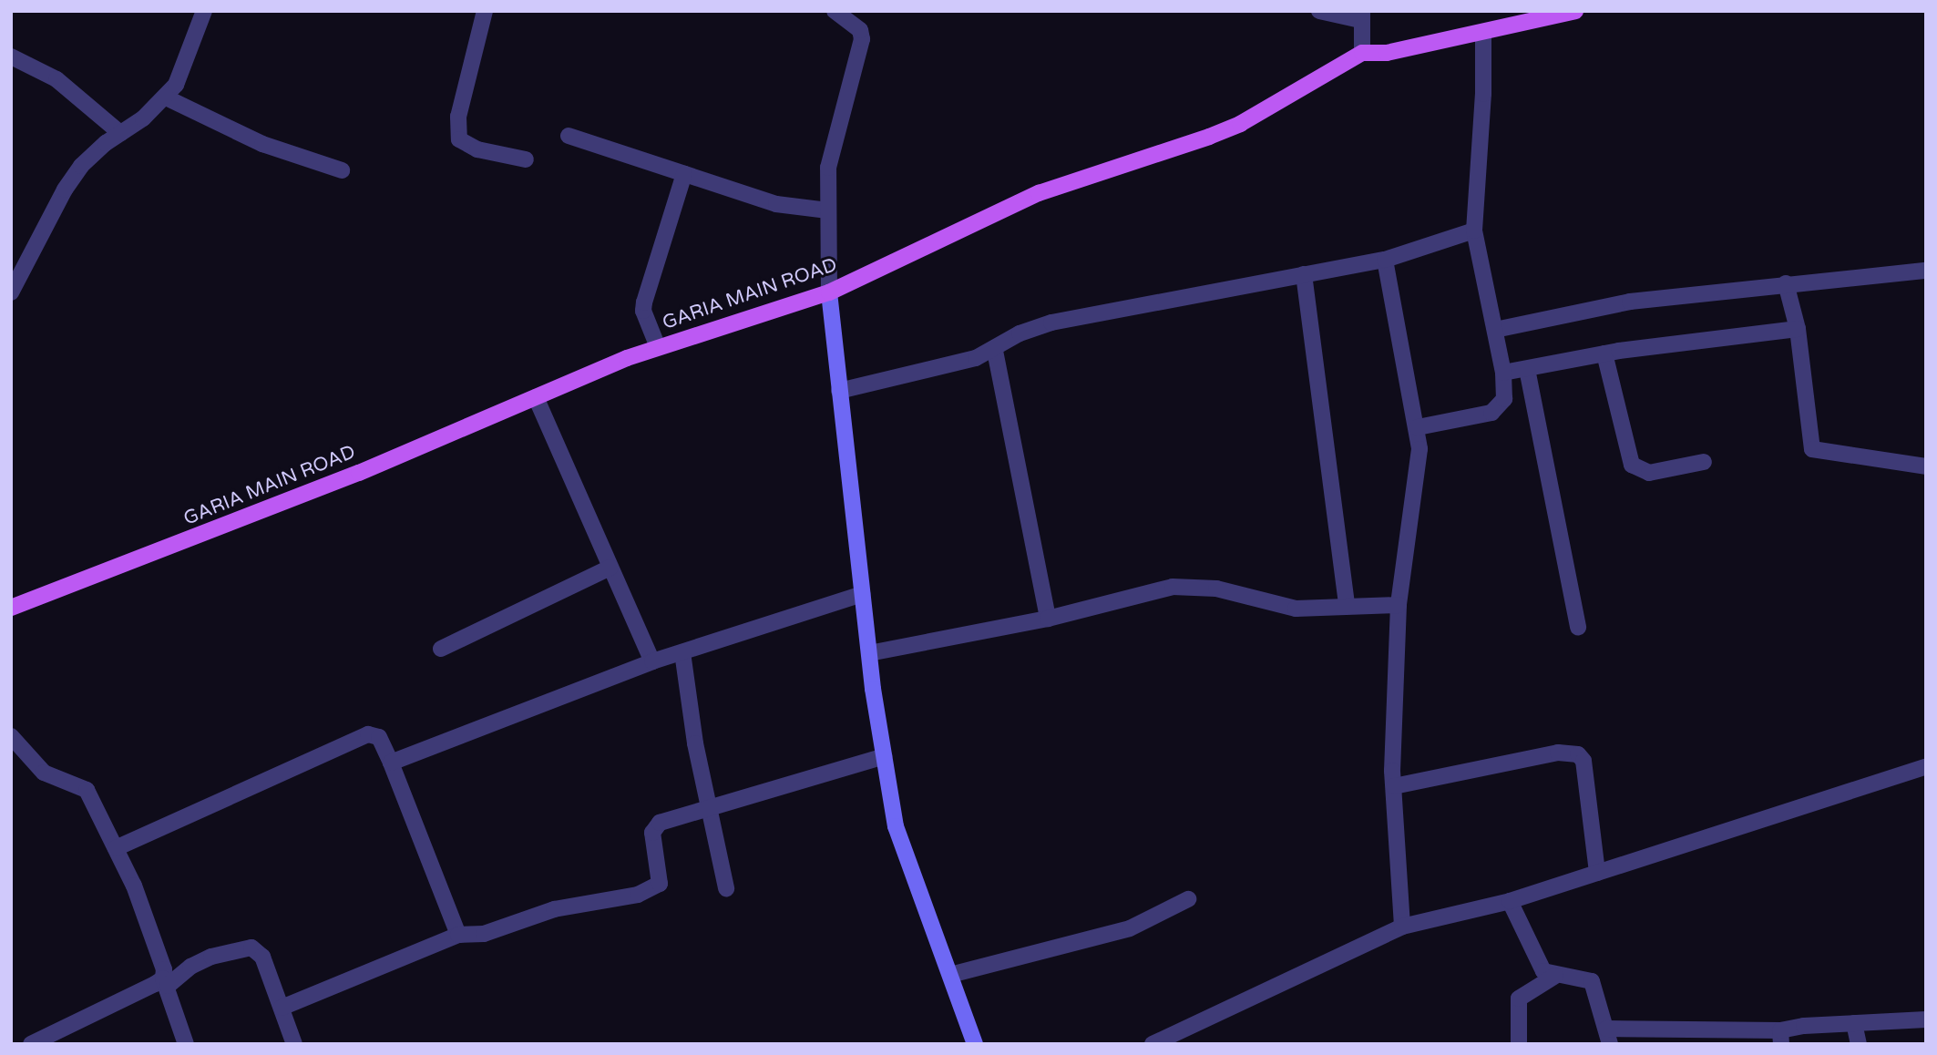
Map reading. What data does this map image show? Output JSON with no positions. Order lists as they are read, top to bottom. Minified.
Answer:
{"streets":{"main road":["GARIA MAIN ROAD"]}}
